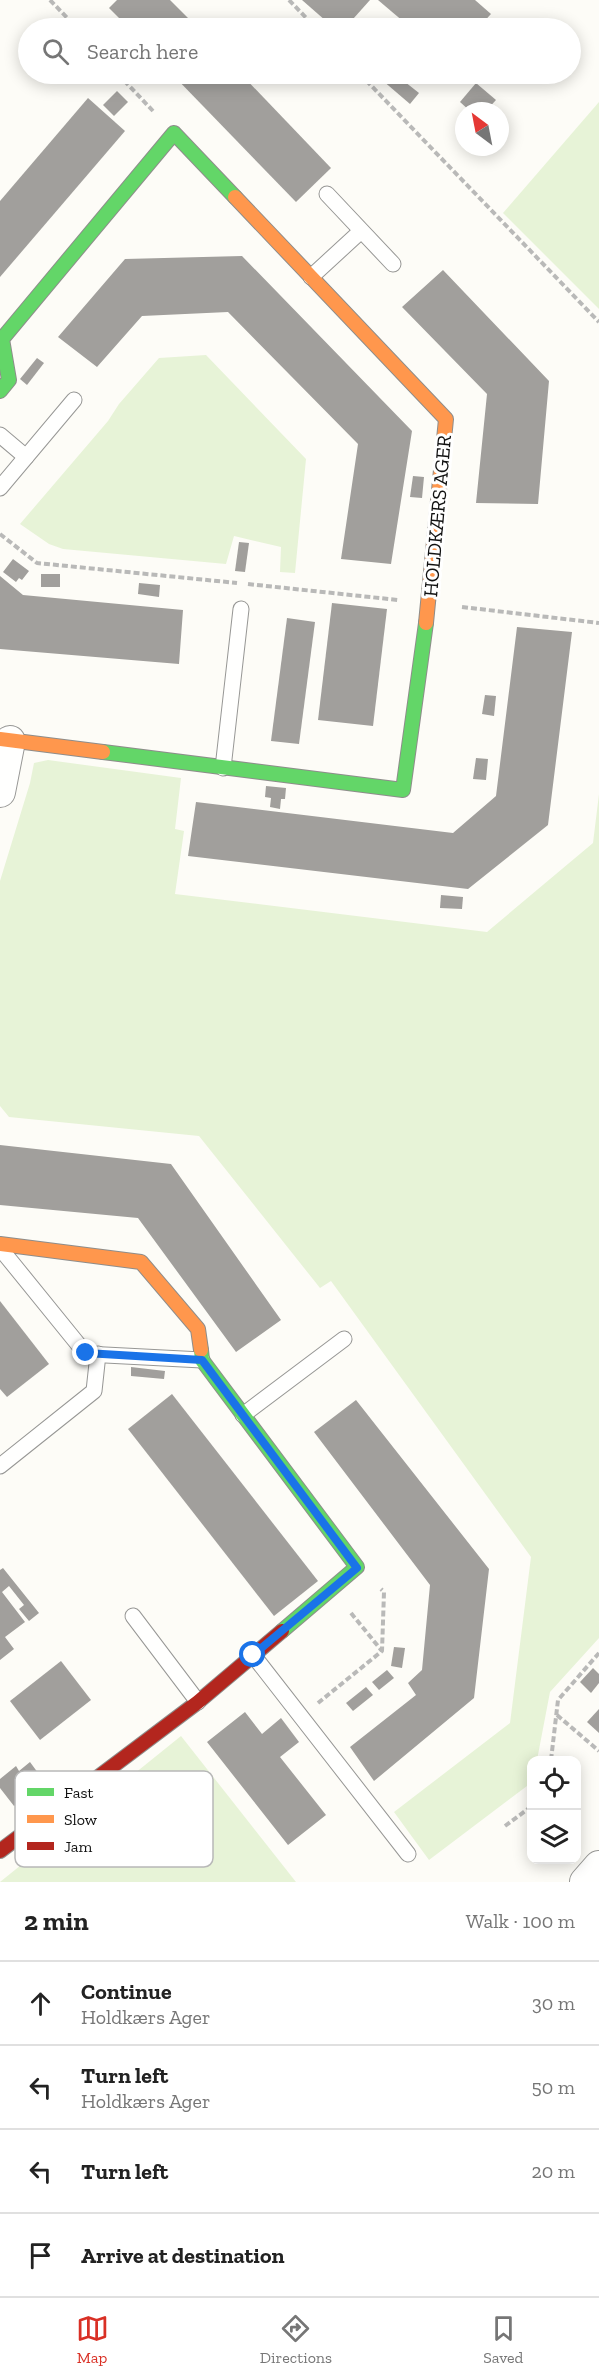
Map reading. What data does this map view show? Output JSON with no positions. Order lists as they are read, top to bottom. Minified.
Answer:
{"streets":{"street":["HOLDKÆRS AGER"]},"legend":["Fast","Slow","Jam"],"north":"top left","page":{"search":"Search here","heading":["2 min","Walk · 100 m"],"list":[["Continue","Holdkærs Ager","30 m"],["Turn left","Holdkærs Ager","50 m"],["Turn left","20 m"],"Arrive at destination"],"nav":["Map","Directions","Saved"]}}
